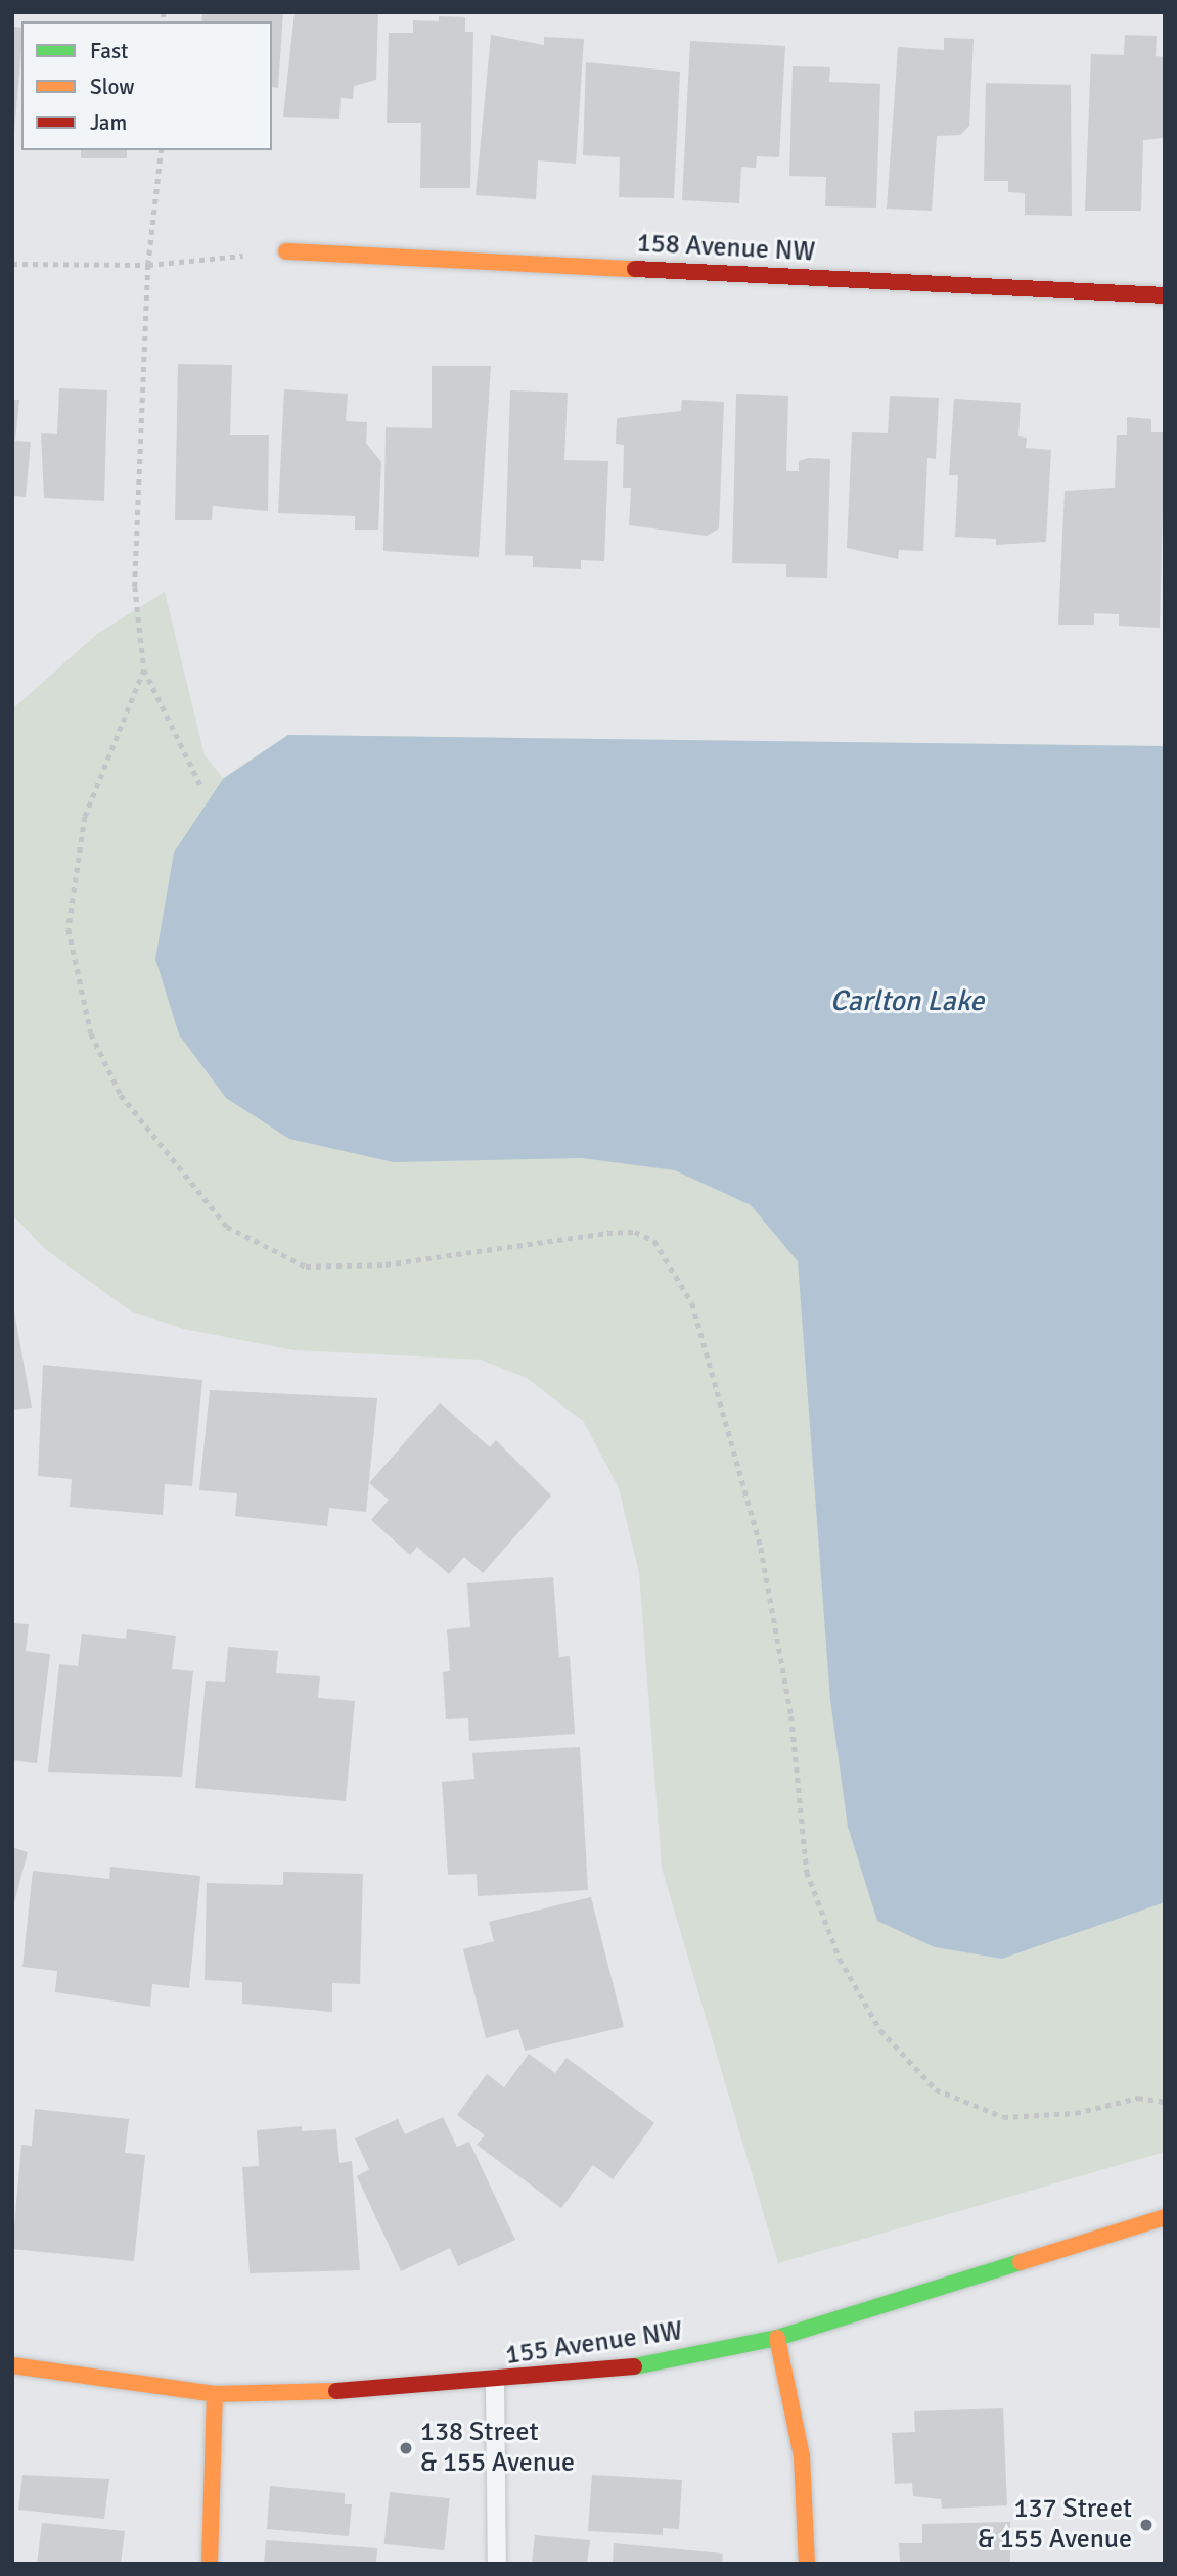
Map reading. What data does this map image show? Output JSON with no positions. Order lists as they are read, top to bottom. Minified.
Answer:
{"streets":{"street":["158 Avenue NW","155 Avenue NW"]},"water":["Carlton Lake"],"places":["138 Street & 155 Avenue","137 Street & 155 Avenue"],"legend":["Fast","Slow","Jam"]}
